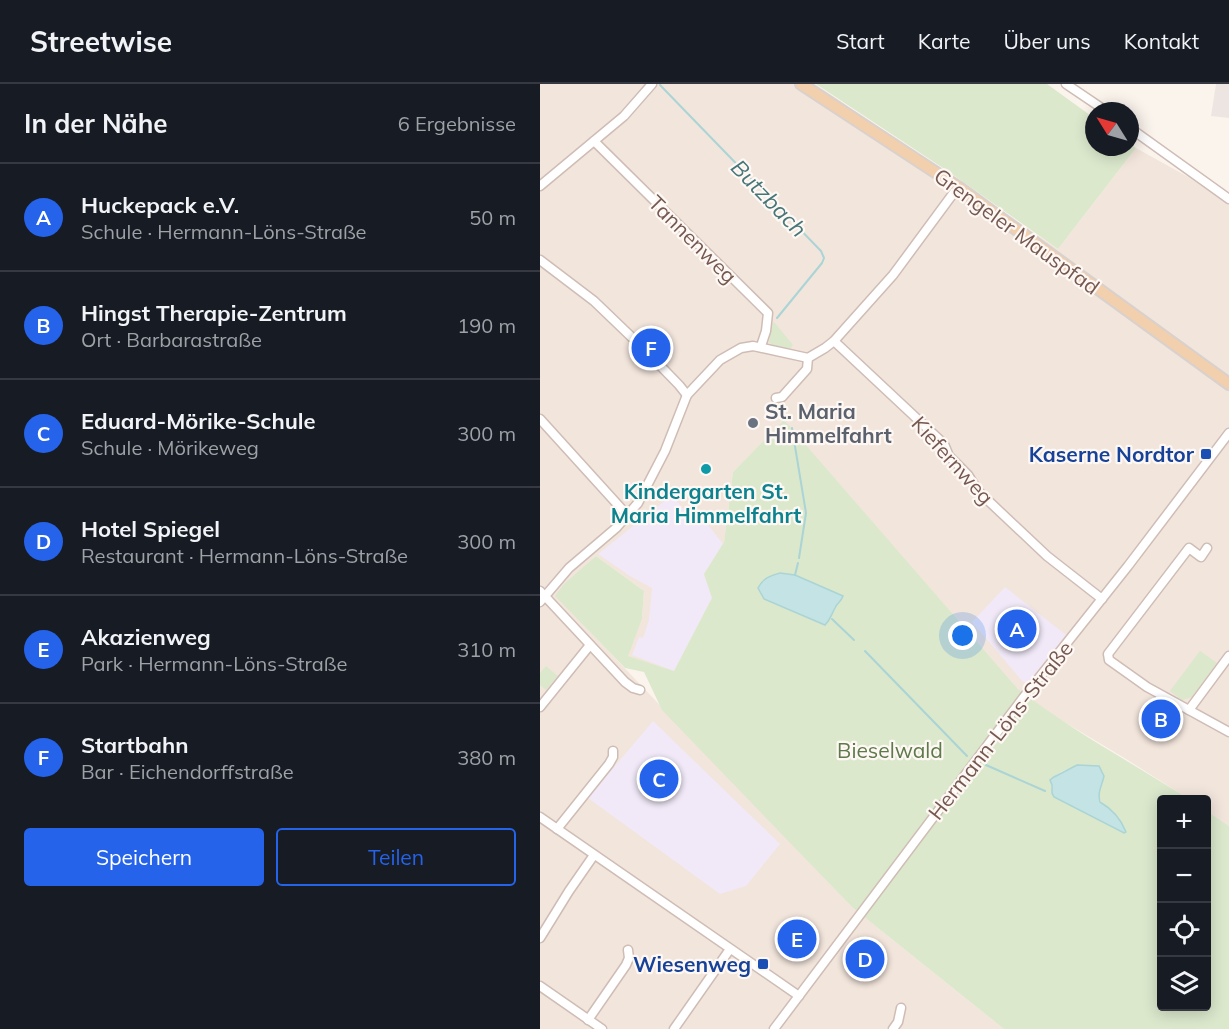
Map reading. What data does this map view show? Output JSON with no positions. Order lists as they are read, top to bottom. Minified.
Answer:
{"streets":{"main road":["Grengeler Mauspfad"],"street":["Tannenweg","Kiefernweg","Hermann-Löns-Straße"]},"crossings":[["Kiefernweg","Hermann-Löns-Straße"]],"water":["Butzbach"],"parks":["Bieselwald"],"places":{"other":["St. Maria Himmelfahrt","Kindergarten St. Maria Himmelfahrt"],"transit":["Kaserne Nordtor","Wiesenweg"]},"north":"top left","page":{"header":"Streetwise","nav":["Start","Karte","Über uns","Kontakt"],"heading":["In der Nähe","6 Ergebnisse"],"list":[{"mark":"A","name":"Huckepack e.V.","note":"Schule · Hermann-Löns-Straße","value":"50 m"},{"mark":"B","name":"Hingst Therapie-Zentrum","note":"Ort · Barbarastraße","value":"190 m"},{"mark":"C","name":"Eduard-Mörike-Schule","note":"Schule · Mörikeweg","value":"300 m"},{"mark":"D","name":"Hotel Spiegel","note":"Restaurant · Hermann-Löns-Straße","value":"300 m"},{"mark":"E","name":"Akazienweg","note":"Park · Hermann-Löns-Straße","value":"310 m"},{"mark":"F","name":"Startbahn","note":"Bar · Eichendorffstraße","value":"380 m"}],"pins":["F","A","B","C","E","D"],"map_buttons":["+","−"],"buttons":["Speichern","Teilen"]}}
